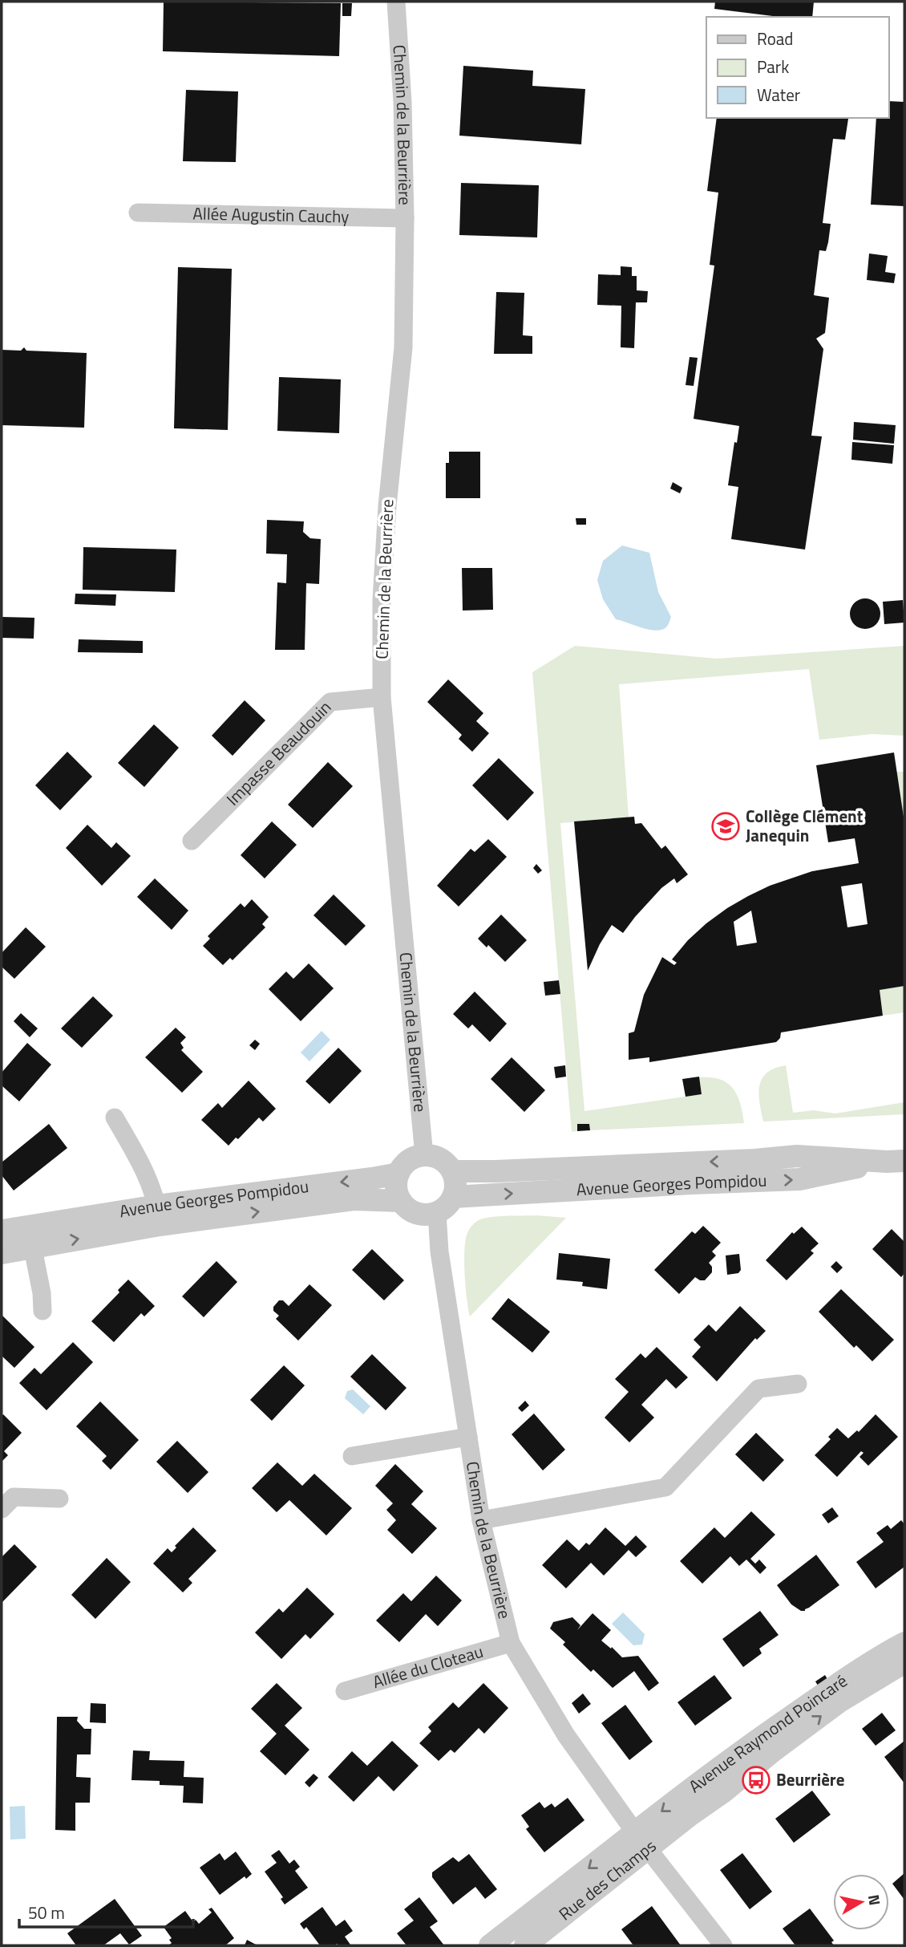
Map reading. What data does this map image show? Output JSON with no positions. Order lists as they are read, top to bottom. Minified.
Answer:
{"streets":{"street":["Chemin de la Beurrière","Allée Augustin Cauchy","Impasse Beaudouin","Avenue Georges Pompidou","Allée du Cloteau","Avenue Raymond Poincaré","Rue des Champs"]},"crossings":[["Chemin de la Beurrière","Allée Augustin Cauchy"],["Chemin de la Beurrière","Impasse Beaudouin"],["Chemin de la Beurrière","Avenue Georges Pompidou"],["Chemin de la Beurrière","Allée du Cloteau"],["Chemin de la Beurrière","Avenue Raymond Poincaré"],["Chemin de la Beurrière","Rue des Champs"],["Avenue Raymond Poincaré","Rue des Champs"]],"places":{"school or university":["Collège Clément Janequin"],"bus stop":["Beurrière"]},"legend":["Road","Park","Water"],"scale_bar":"50 m","north":"right"}
